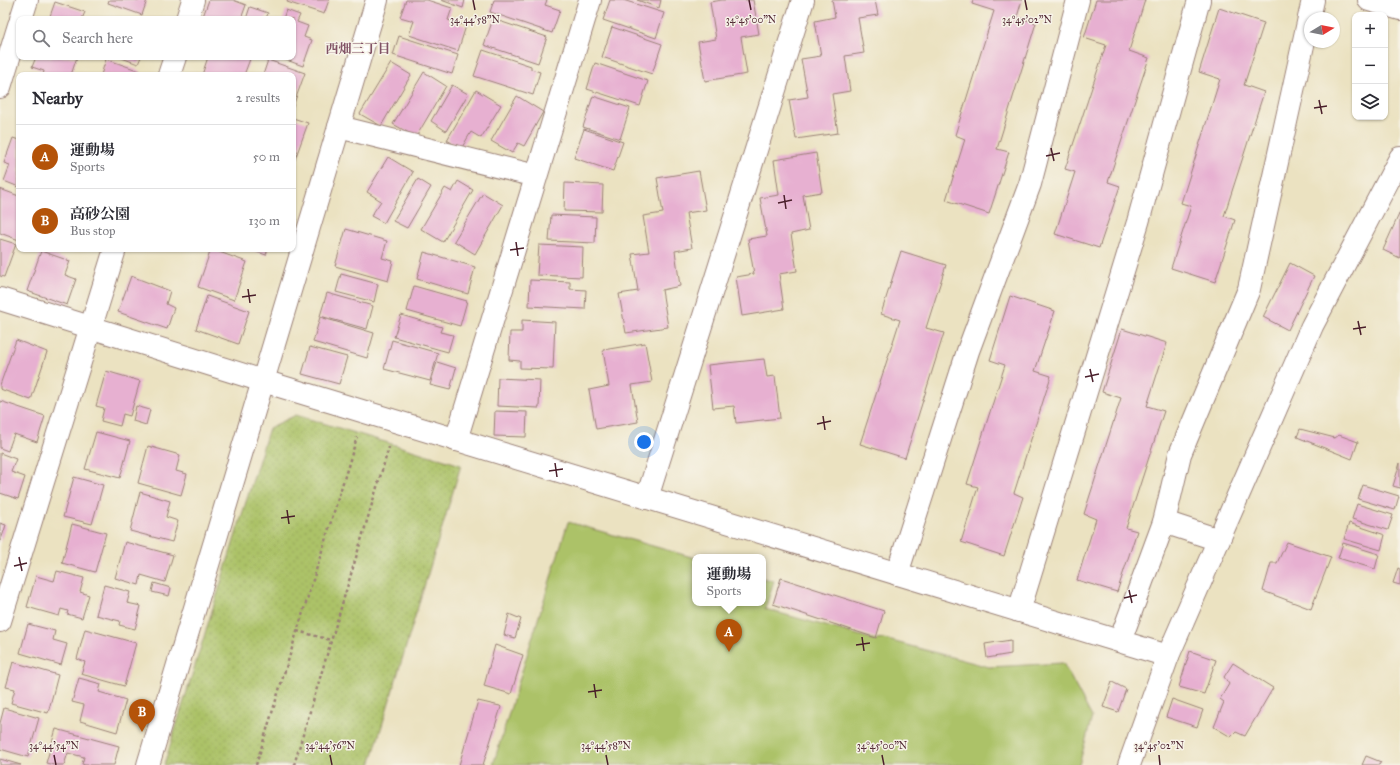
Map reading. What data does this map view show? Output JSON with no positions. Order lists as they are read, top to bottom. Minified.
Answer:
{"districts":["西畑三丁目"],"north":"right","page":{"map_buttons":["+","−"],"search":"Search here","heading":["Nearby","2 results"],"list":[{"mark":"A","name":"運動場","note":"Sports","value":"50 m"},{"mark":"B","name":"高砂公園","note":"Bus stop","value":"130 m"}],"popup":["運動場","Sports"],"pins":["A","B"]},"coordinates":["34°44'58\"N","34°45'00\"N","34°45'02\"N","34°44'54\"N","34°44'56\"N"]}
